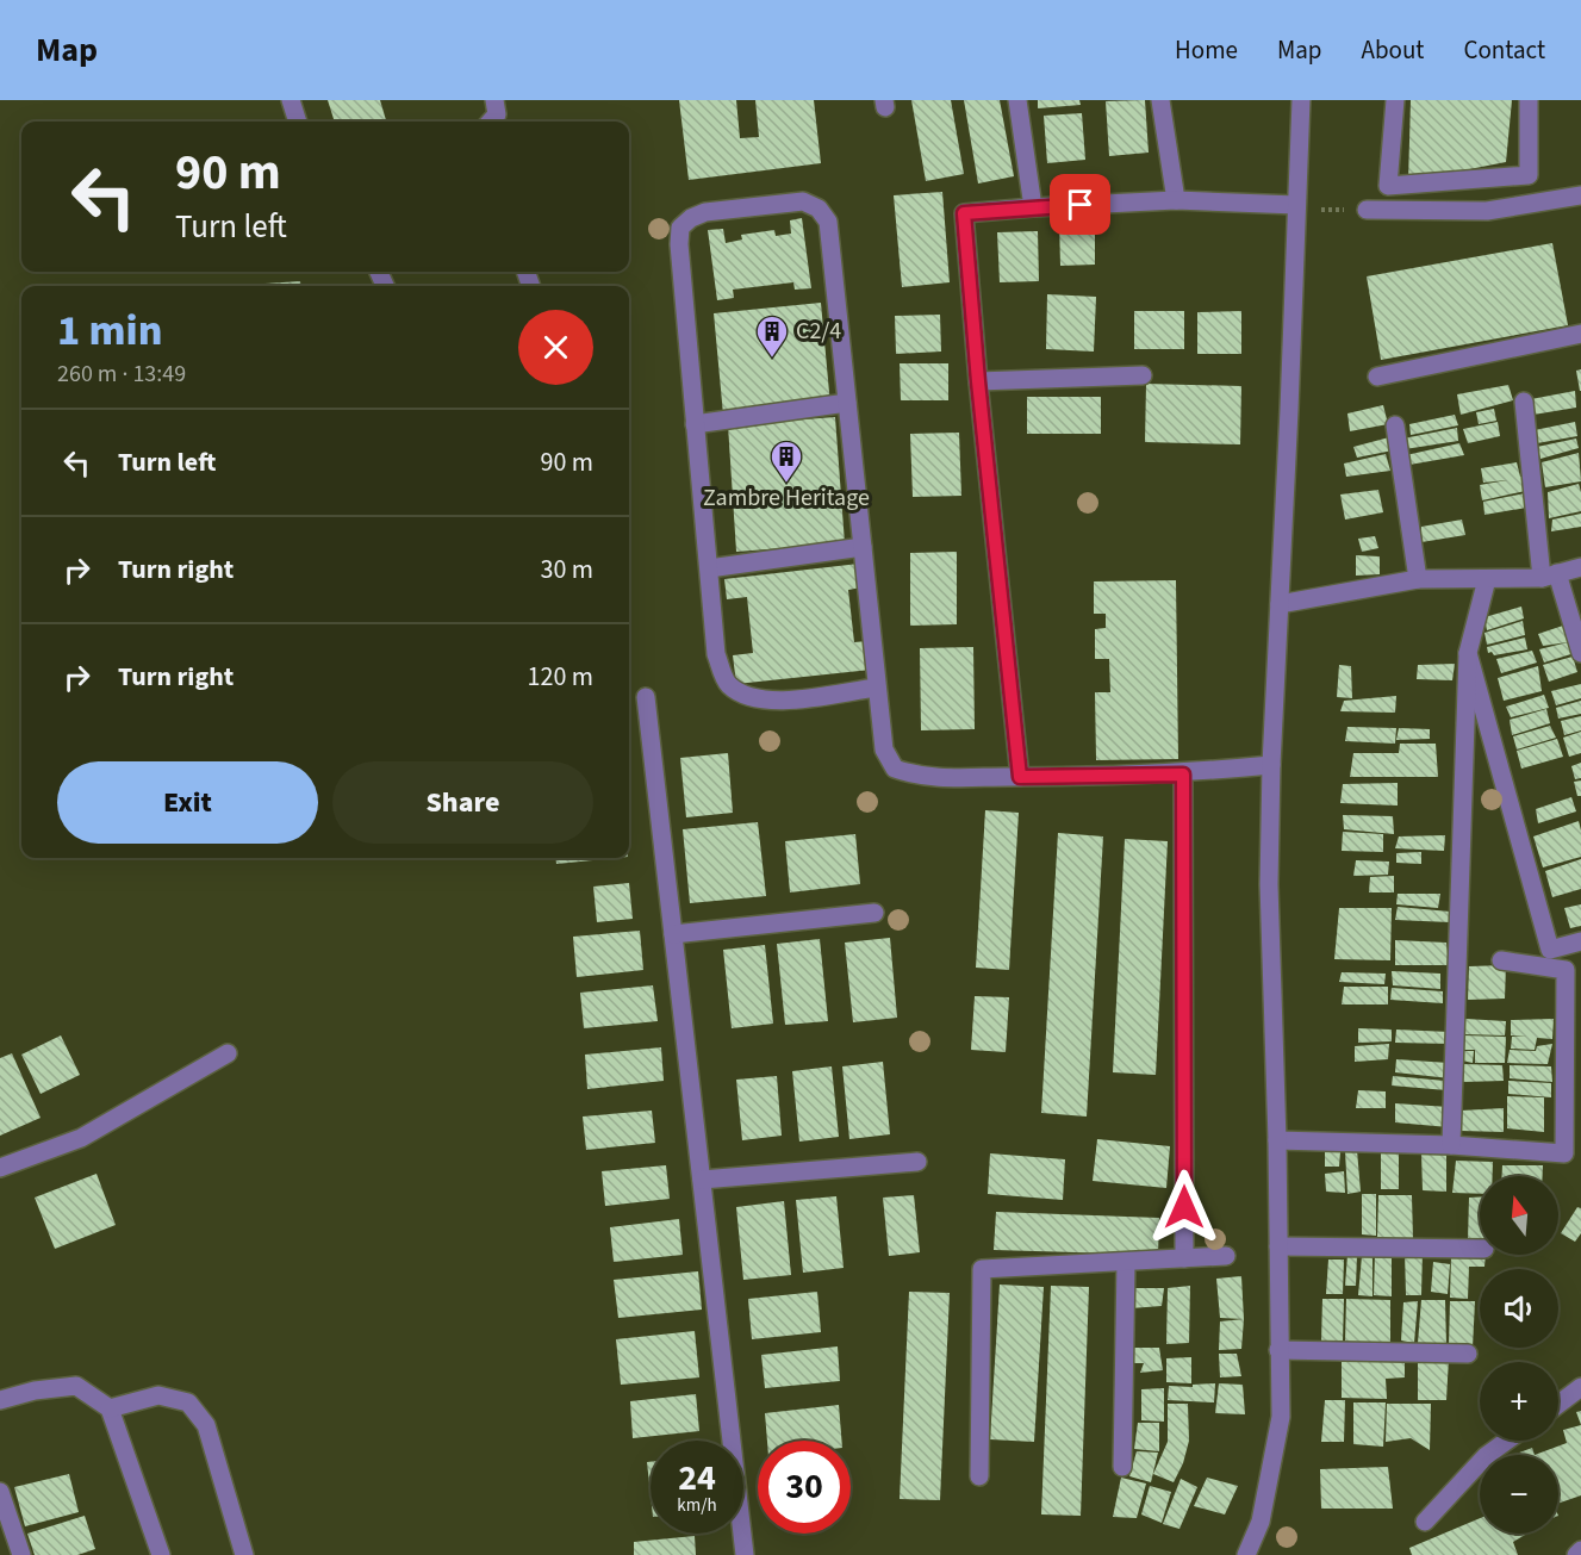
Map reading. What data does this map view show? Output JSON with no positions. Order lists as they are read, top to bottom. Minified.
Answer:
{"places":{"building":["C2/4","Zambre Heritage"]},"north":"top","page":{"header":"Map","nav":["Home","Map","About","Contact"],"turn":["90 m","Turn left"],"heading":["1 min","260 m · 13:49"],"list":[{"name":"Turn left","value":"90 m"},{"name":"Turn right","value":"30 m"},{"name":"Turn right","value":"120 m"}],"buttons":["Exit","Share"],"map_buttons":["+","−"],"speed":"24 km/h","limit":"30"}}
